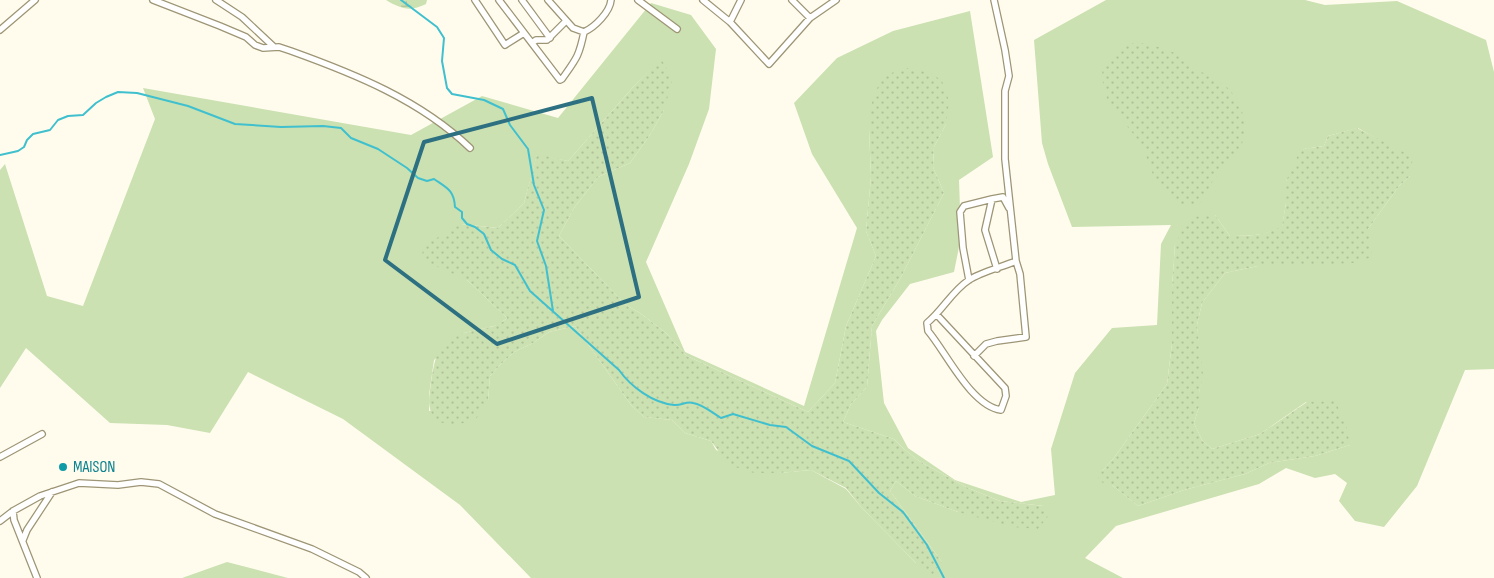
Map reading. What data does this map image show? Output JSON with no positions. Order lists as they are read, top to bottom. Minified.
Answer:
{"places":["MAISON"]}
